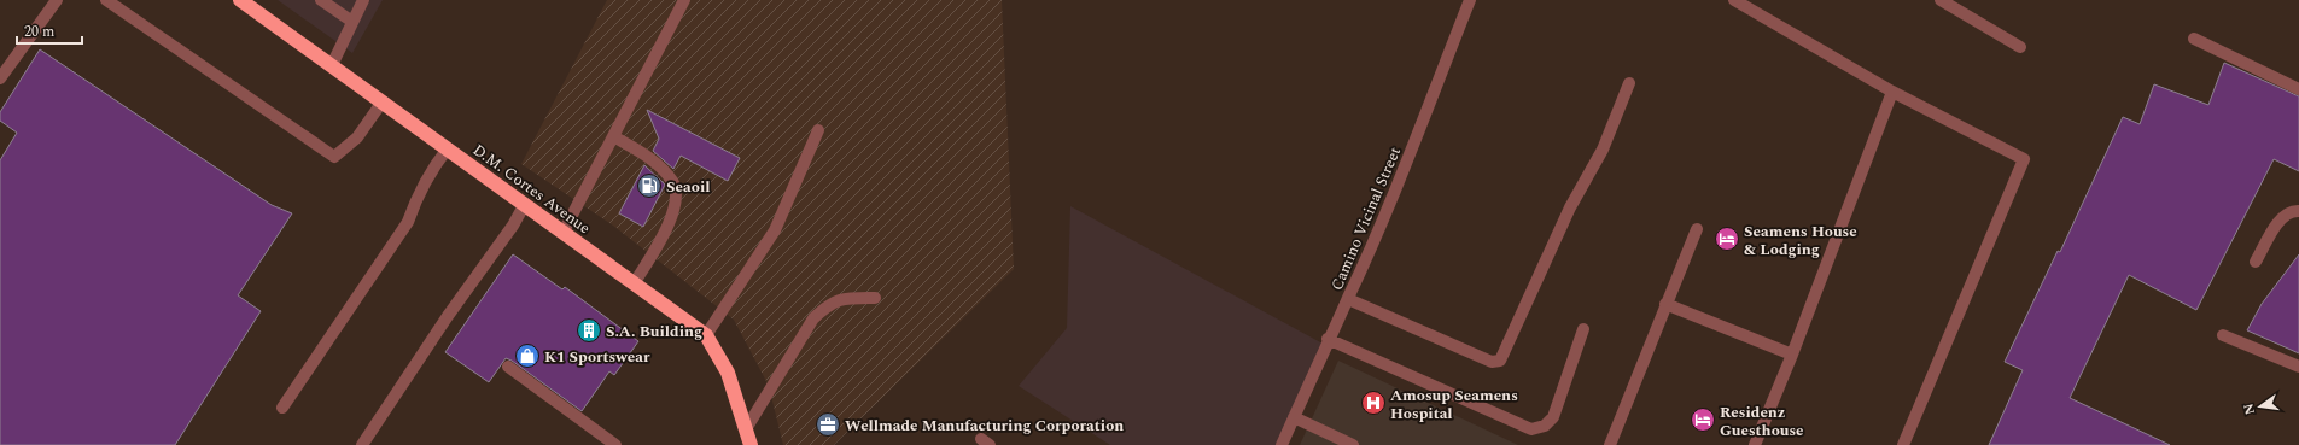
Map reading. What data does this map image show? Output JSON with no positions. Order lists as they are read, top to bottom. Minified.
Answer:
{"streets":{"highway":["D.M. Cortes Avenue"],"street":["Camino Vicinal Street"]},"places":{"fuel station":["Seaoil"],"hotel":["Seamens House & Lodging","Residenz Guesthouse"],"building":["S.A. Building"],"shop":["K1 Sportswear"],"hospital":["Amosup Seamens Hospital"],"office":["Wellmade Manufacturing Corporation"]},"scale_bar":"20 m","north":"left"}
